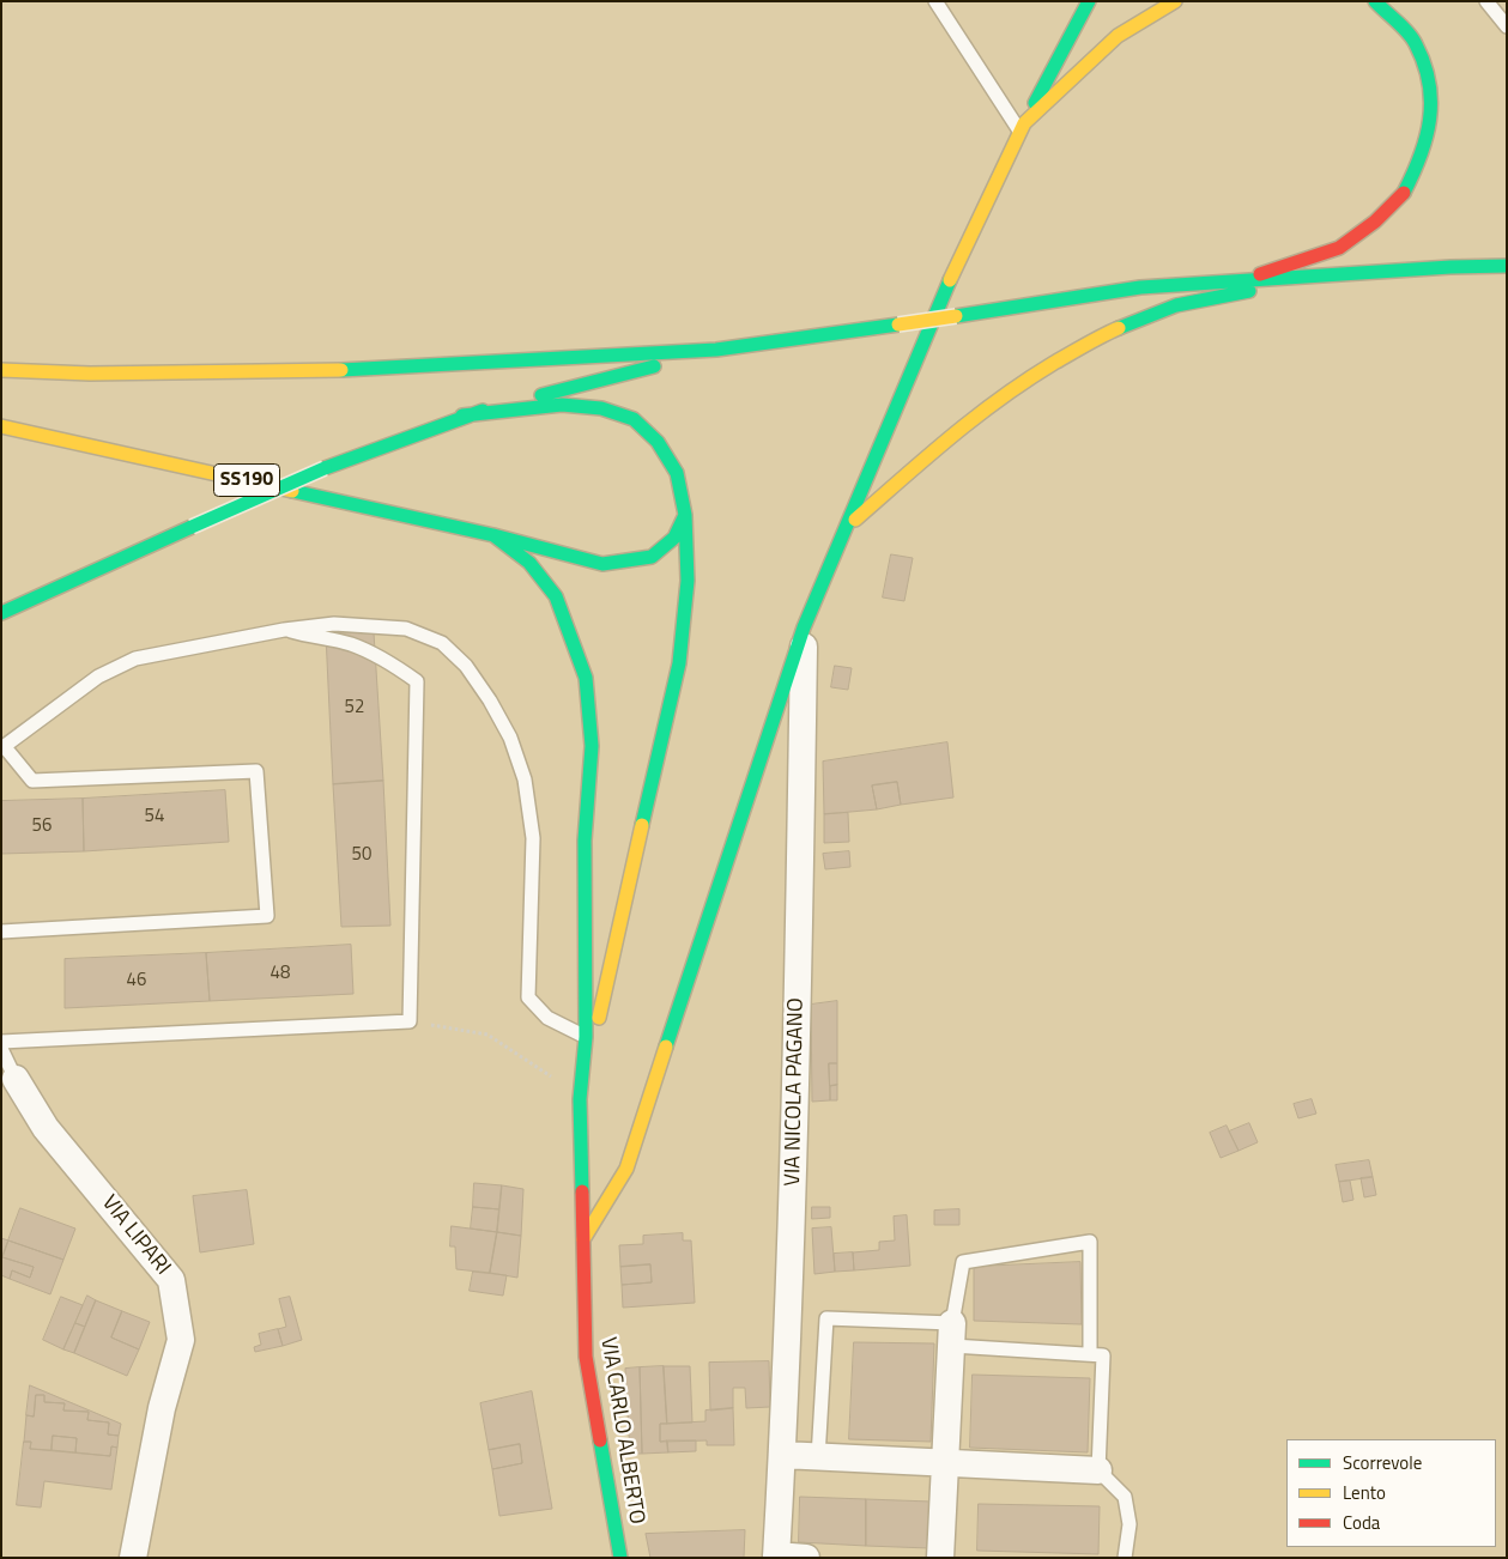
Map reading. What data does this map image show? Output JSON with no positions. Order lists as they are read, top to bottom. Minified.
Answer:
{"streets":{"main road":["SS190","VIA CARLO ALBERTO"],"street":["VIA NICOLA PAGANO","VIA LIPARI"]},"house_numbers":["52","54","56","50","48","46"],"legend":["Scorrevole","Lento","Coda"]}
